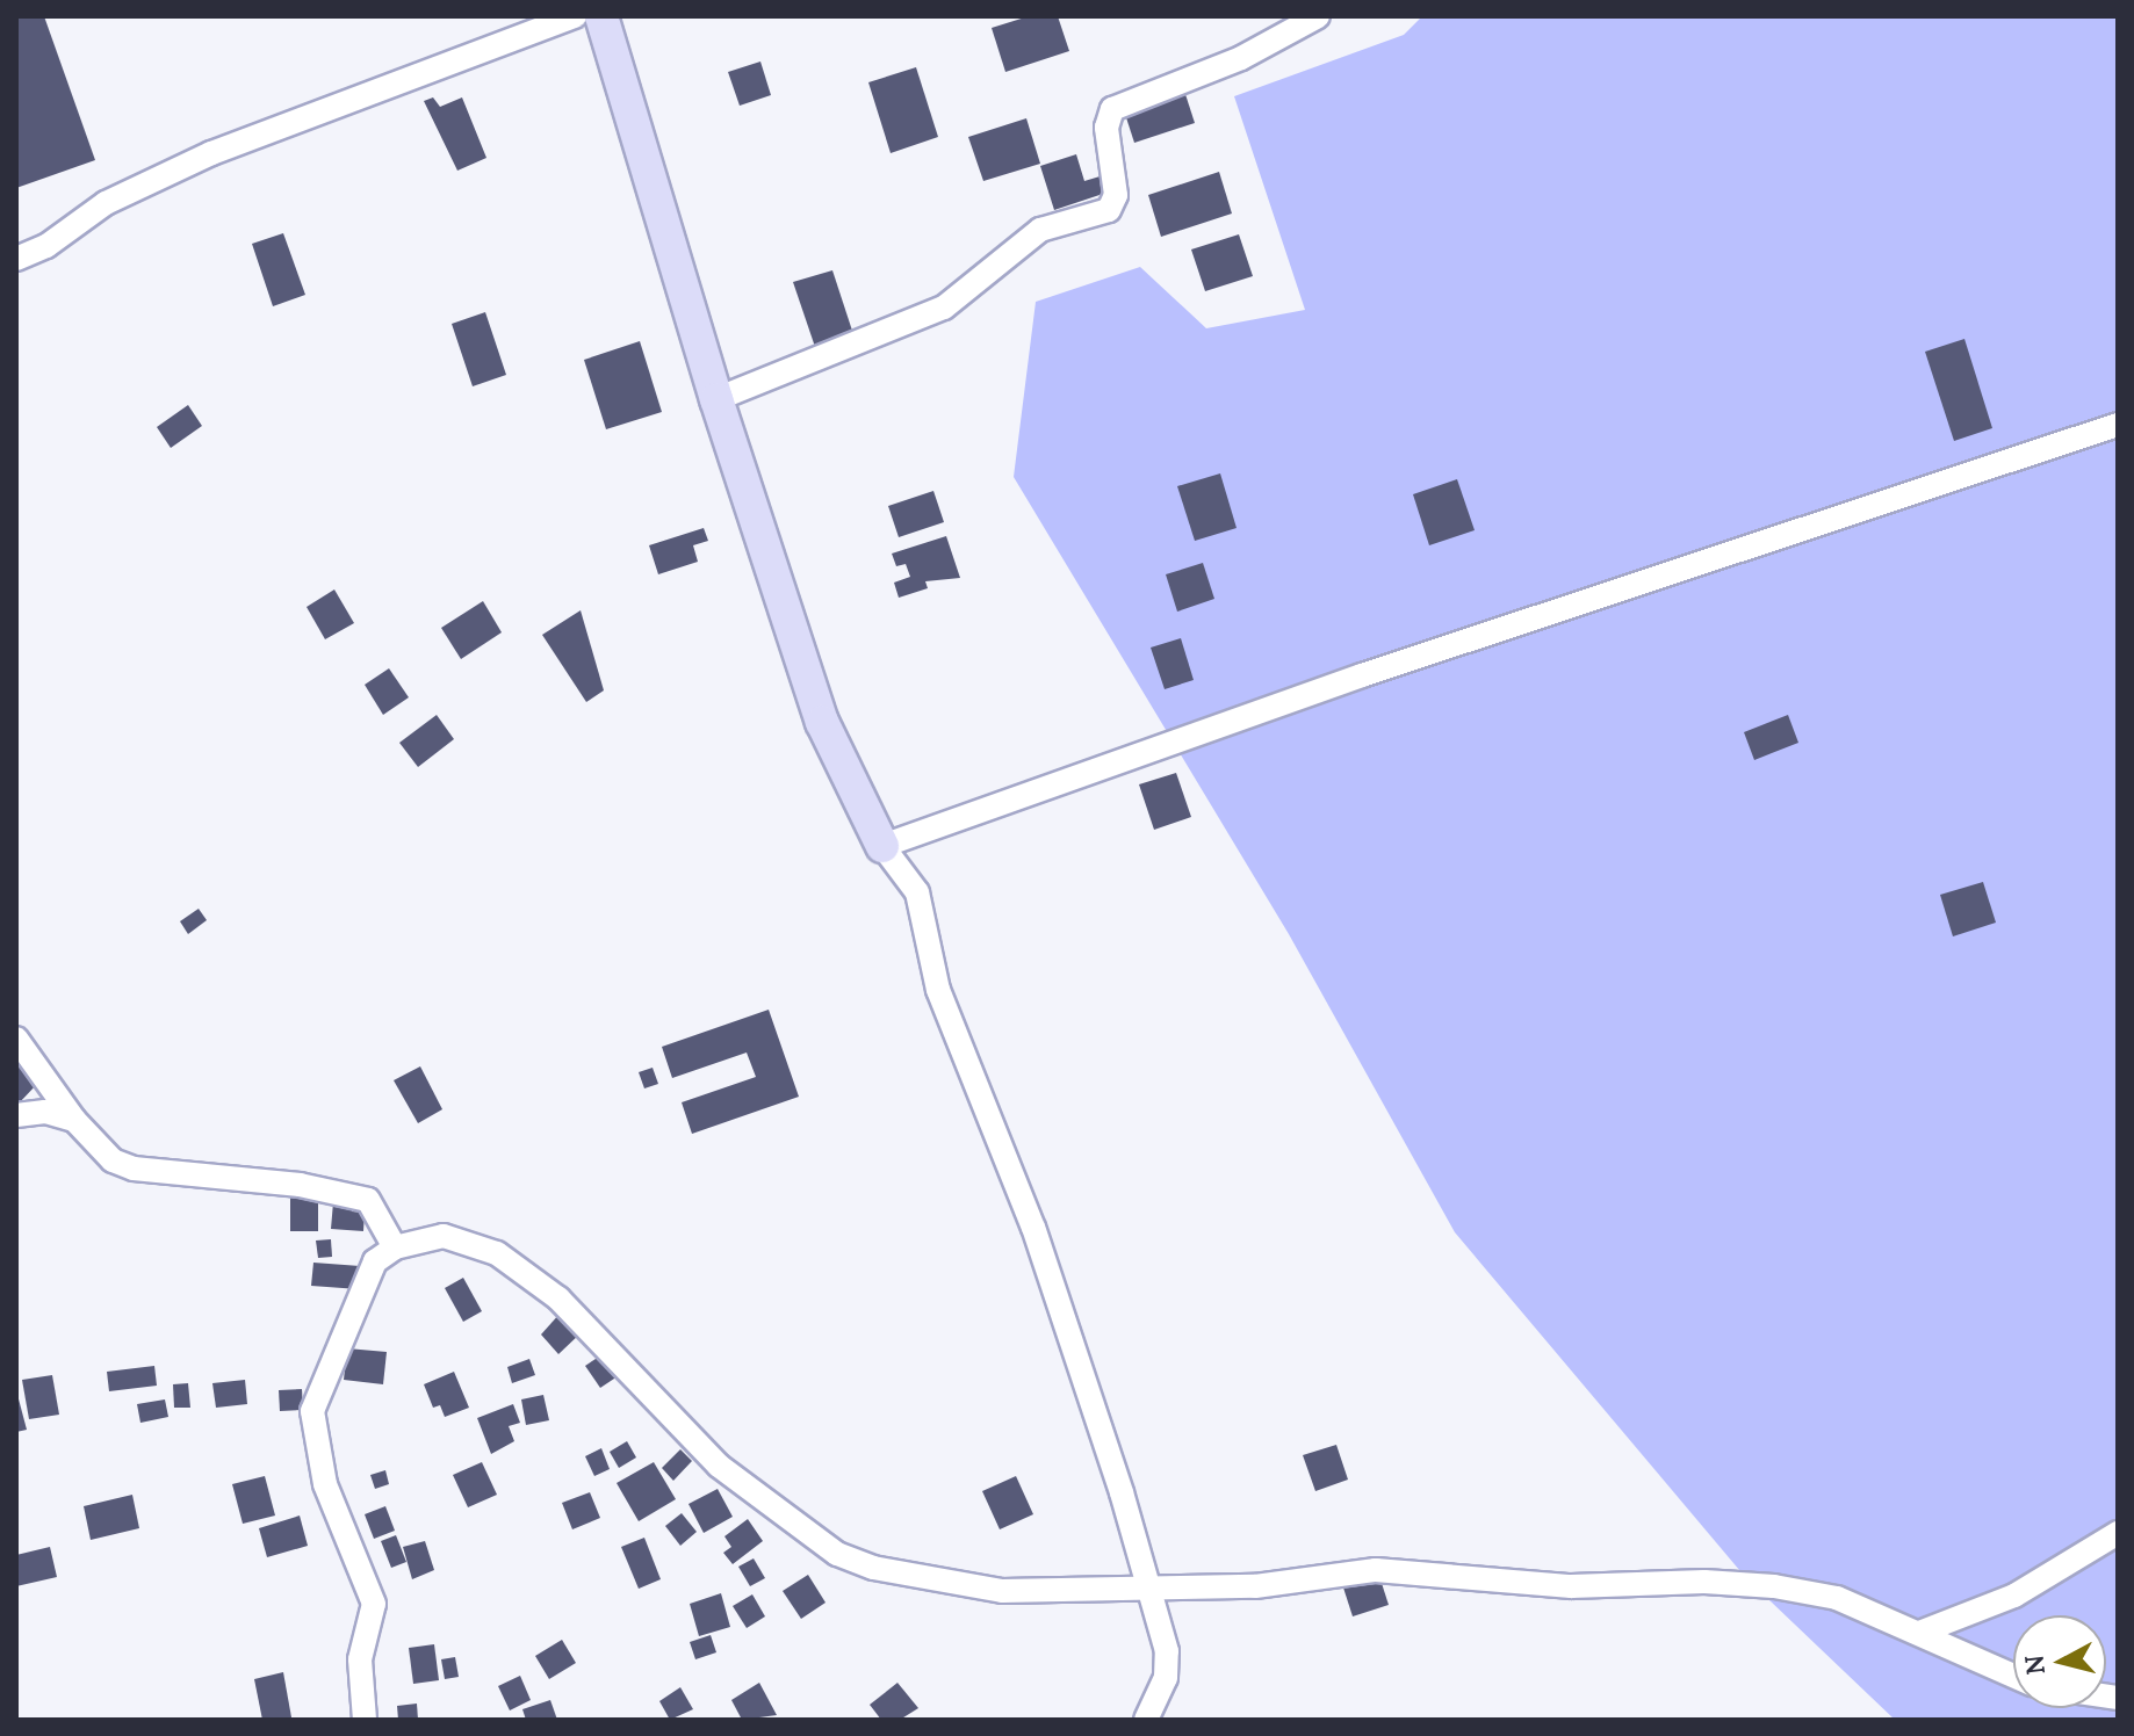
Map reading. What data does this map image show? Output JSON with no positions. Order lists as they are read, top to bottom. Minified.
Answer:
{"north":"left"}
